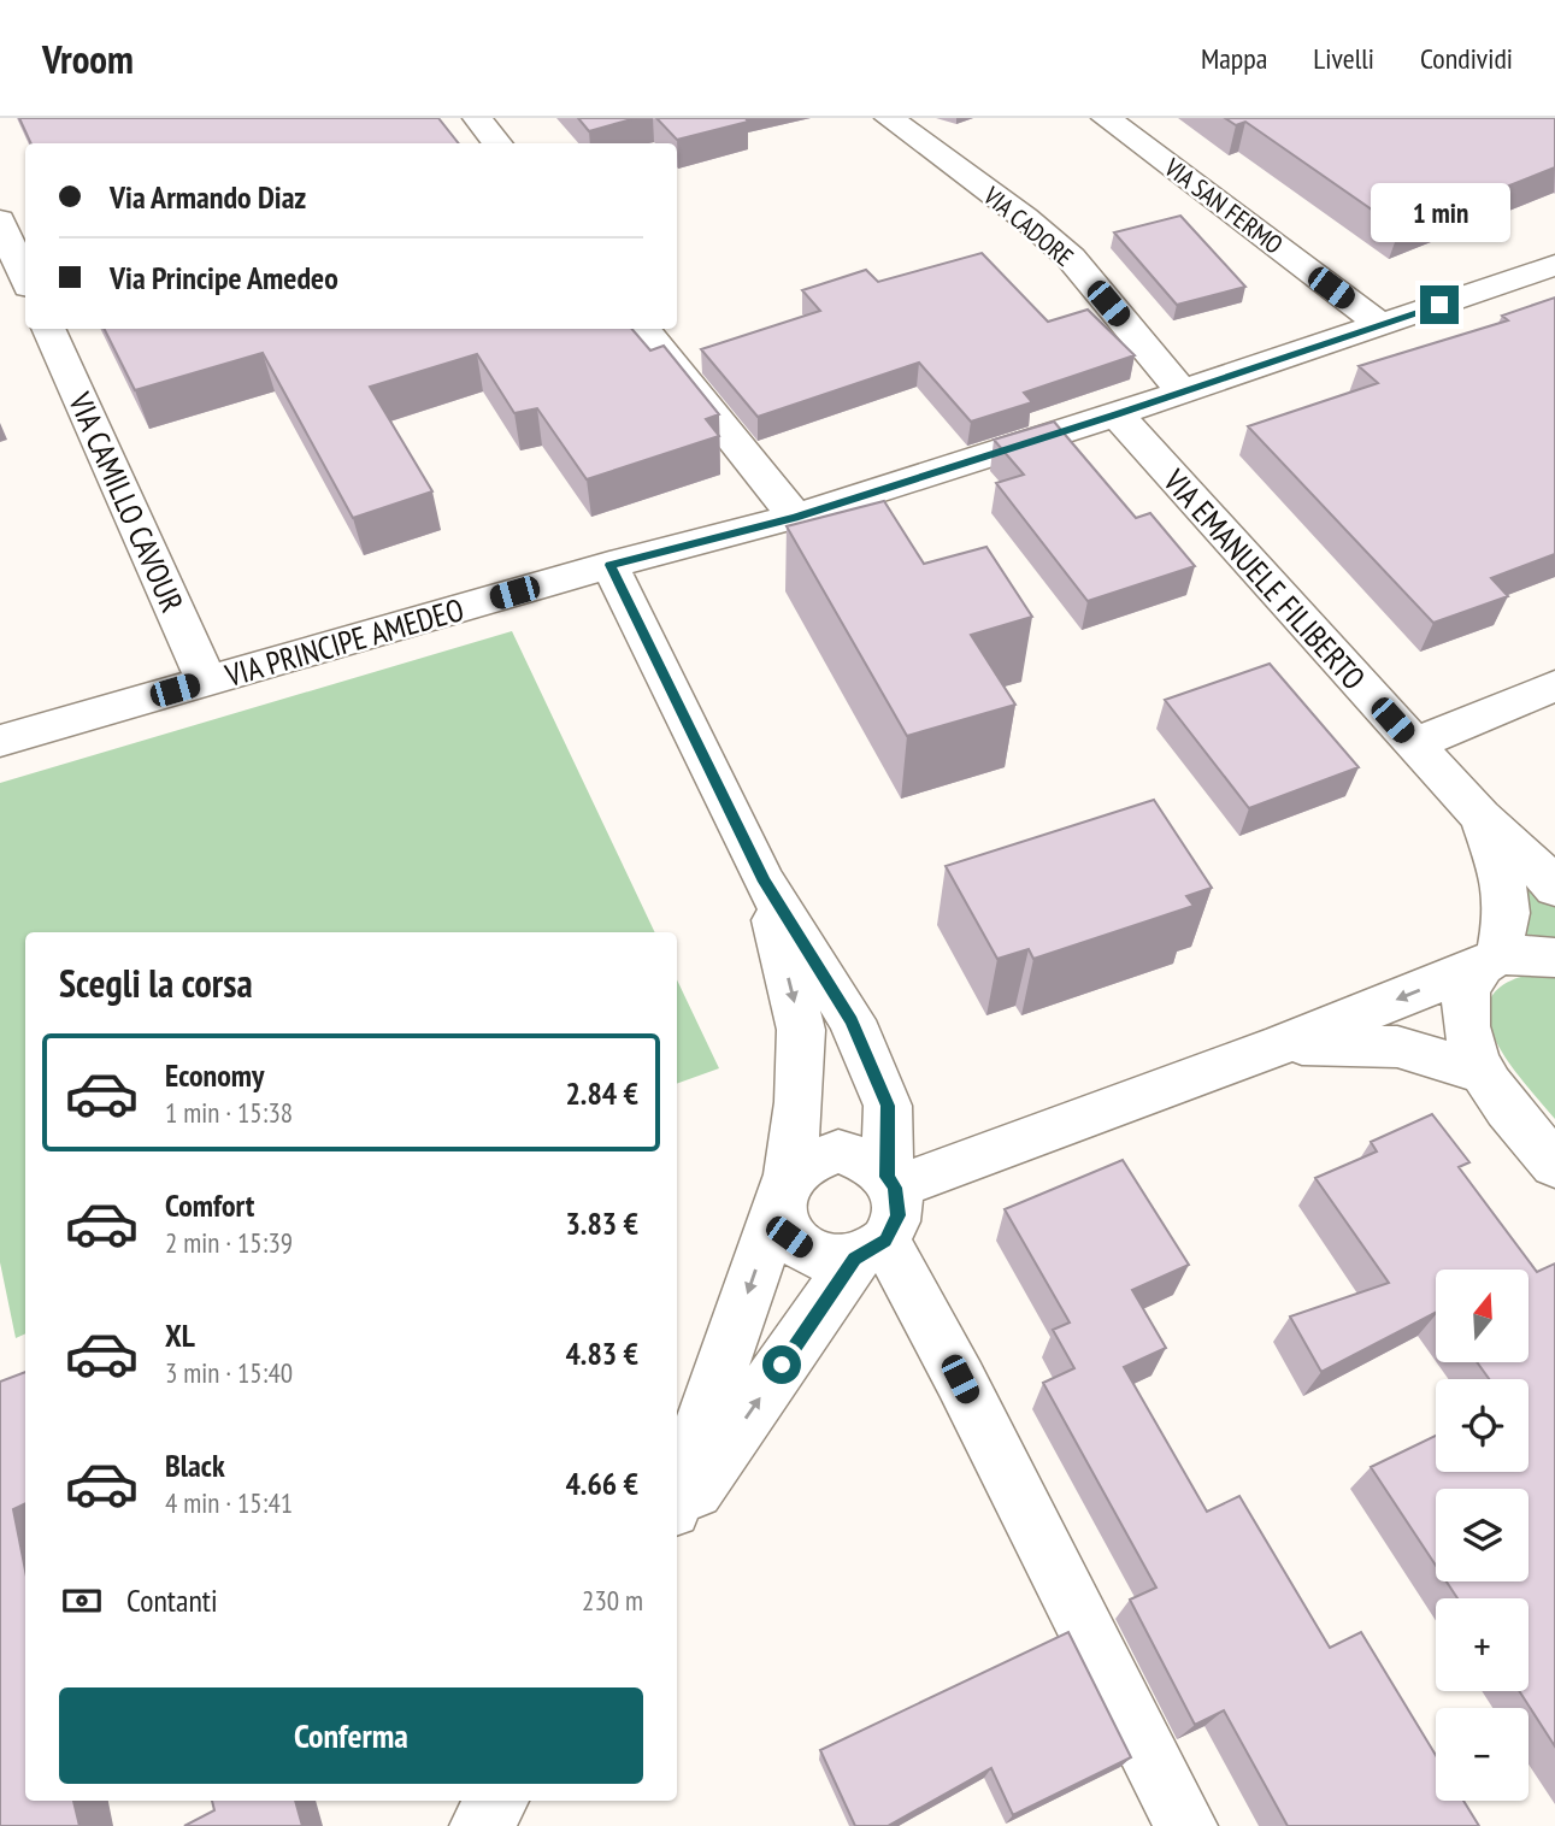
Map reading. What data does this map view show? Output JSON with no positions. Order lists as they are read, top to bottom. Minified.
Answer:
{"streets":{"street":["VIA SAN FERMO","VIA CADORE","VIA CAMILLO CAVOUR","VIA EMANUELE FILIBERTO","VIA PRINCIPE AMEDEO"]},"crossings":[["VIA SAN FERMO","VIA PRINCIPE AMEDEO"],["VIA CADORE","VIA PRINCIPE AMEDEO"],["VIA CAMILLO CAVOUR","VIA PRINCIPE AMEDEO"],["VIA EMANUELE FILIBERTO","VIA PRINCIPE AMEDEO"]],"north":"top","page":{"header":"Vroom","nav":["Mappa","Livelli","Condividi"],"banner":["Via Armando Diaz","Via Principe Amedeo"],"bubble":"1 min","heading":"Scegli la corsa","list":[{"name":"Economy","note":"1 min · 15:38","value":"2.84 €"},{"name":"Comfort","note":"2 min · 15:39","value":"3.83 €"},{"name":"XL","note":"3 min · 15:40","value":"4.83 €"},{"name":"Black","note":"4 min · 15:41","value":"4.66 €"}],"map_buttons":["+","−"],"pay":["Contanti","230 m"],"buttons":"Conferma"}}
